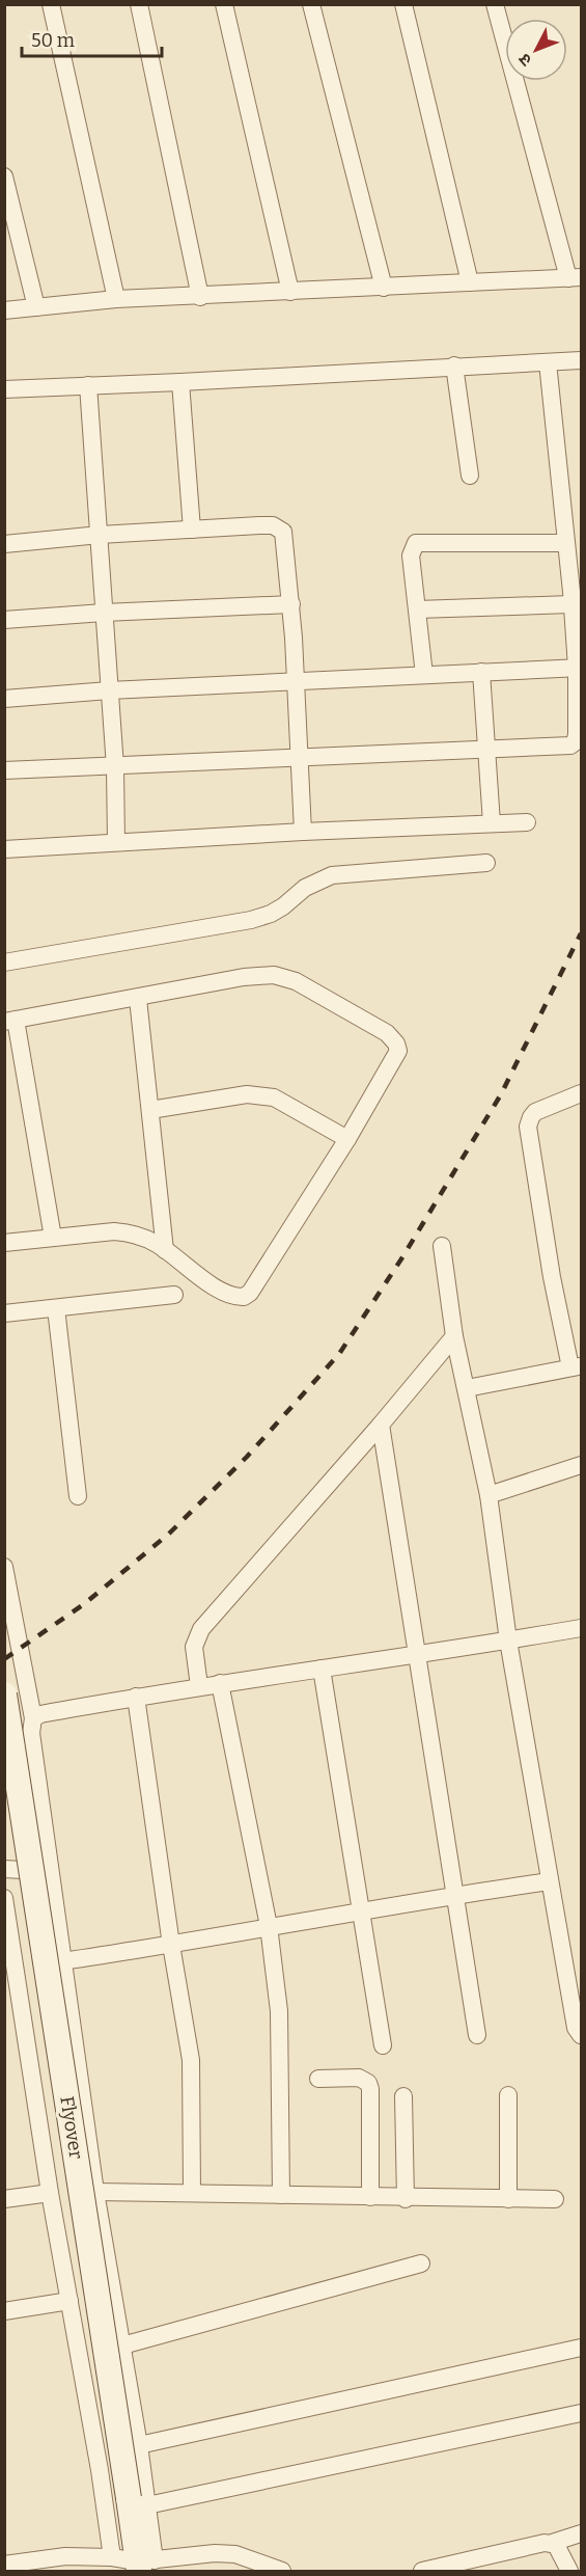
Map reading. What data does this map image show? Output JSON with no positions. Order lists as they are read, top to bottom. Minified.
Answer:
{"streets":{"main road":["Flyover"]},"scale_bar":"50 m","north":"bottom left"}
